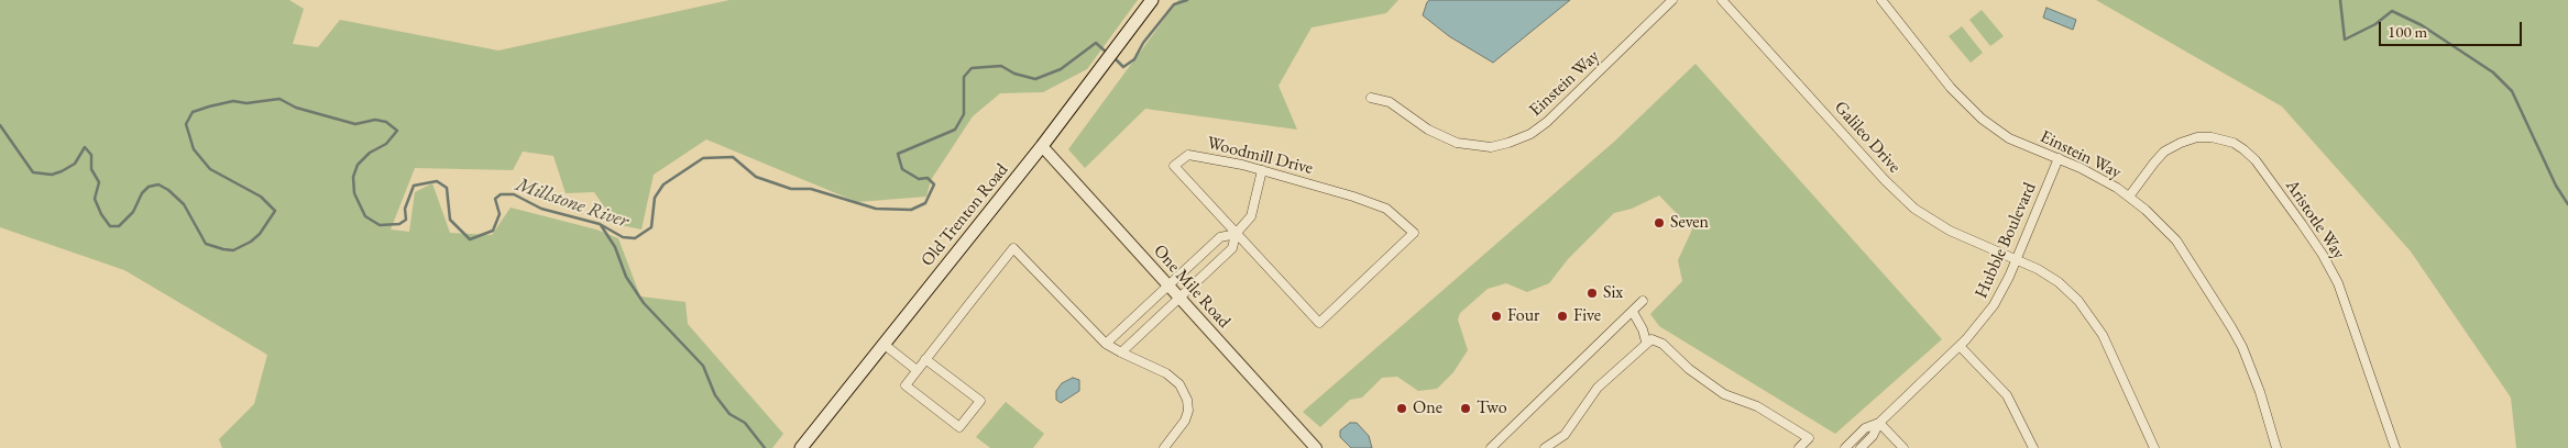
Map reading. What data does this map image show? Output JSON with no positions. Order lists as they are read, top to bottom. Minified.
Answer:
{"streets":{"main road":["Old Trenton Road"],"street":["Einstein Way","Galileo Drive","Woodmill Drive","Aristotle Way","Hubble Boulevard","One Mile Road"]},"crossings":[["Einstein Way","Aristotle Way"],["Einstein Way","Hubble Boulevard"],["Galileo Drive","Hubble Boulevard"],["Old Trenton Road","One Mile Road"]],"water":["Millstone River"],"places":["Seven","Six","Four","Five","One","Two"],"scale_bar":"100 m"}
